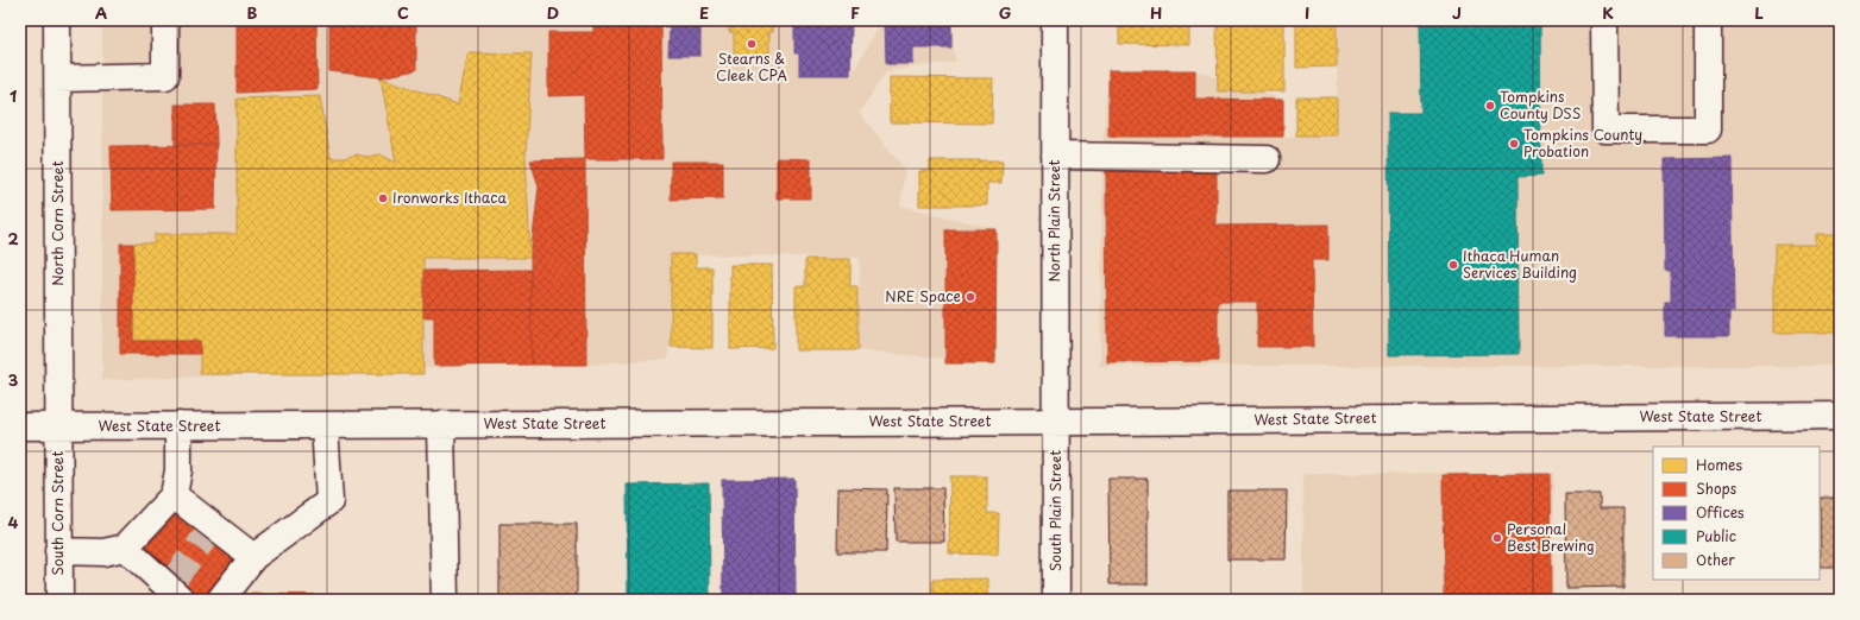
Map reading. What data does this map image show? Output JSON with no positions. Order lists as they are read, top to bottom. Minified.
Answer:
{"streets":{"street":["North Plain Street","North Corn Street","West State Street","South Plain Street","South Corn Street"]},"crossings":[["North Plain Street","West State Street"],["North Plain Street","South Plain Street"],["North Corn Street","West State Street"],["North Corn Street","South Corn Street"],["West State Street","South Plain Street"],["West State Street","South Corn Street"]],"places":["Stearns & Cleek CPA","Tompkins County DSS","Tompkins County Probation","Ironworks Ithaca","Ithaca Human Services Building","NRE Space","Personal Best Brewing"],"legend":["Homes","Shops","Offices","Public","Other"],"grid":{"columns":["A","B","C","D","E","F","G","H","I","J","K","L"],"rows":["1","2","3","4"]}}
